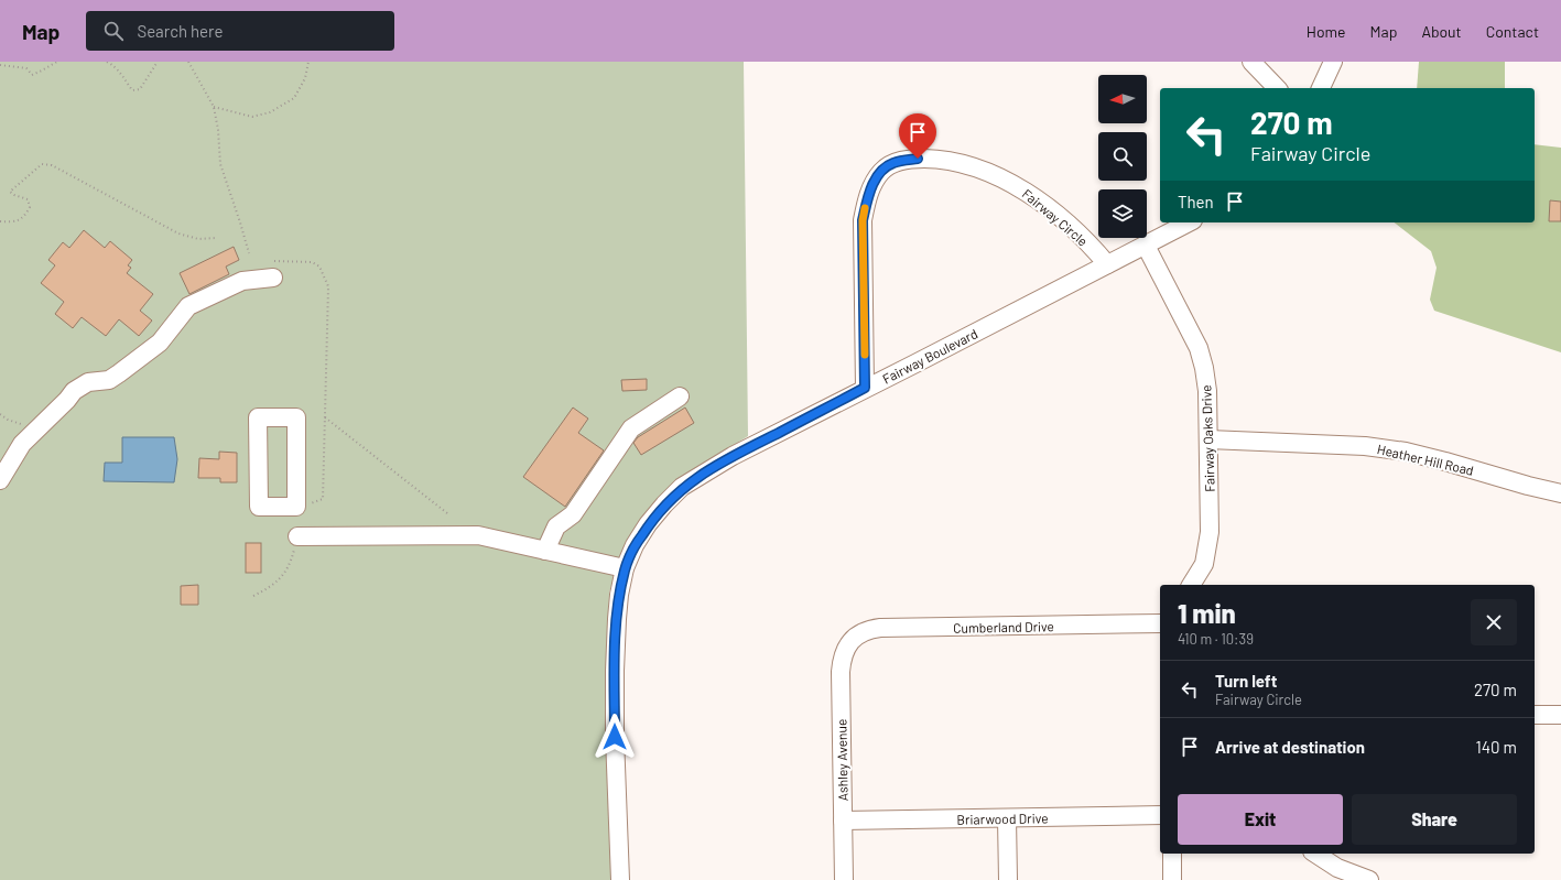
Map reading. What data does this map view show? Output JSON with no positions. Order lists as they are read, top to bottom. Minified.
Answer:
{"streets":{"street":["Fairway Circle","Fairway Boulevard","Fairway Oaks Drive","Heather Hill Road","Cumberland Drive","Ashley Avenue","Briarwood Drive"]},"crossings":[["Fairway Circle","Fairway Boulevard"],["Fairway Boulevard","Fairway Oaks Drive"],["Fairway Oaks Drive","Heather Hill Road"],["Cumberland Drive","Ashley Avenue"],["Ashley Avenue","Briarwood Drive"]],"north":"left","page":{"header":"Map","search":"Search here","nav":["Home","Map","About","Contact"],"turn":["270 m","Fairway Circle"],"then":"Then","heading":["1 min","410 m · 10:39"],"list":[{"name":"Turn left","note":"Fairway Circle","value":"270 m"},{"name":"Arrive at destination","value":"140 m"}],"buttons":["Exit","Share"]}}
